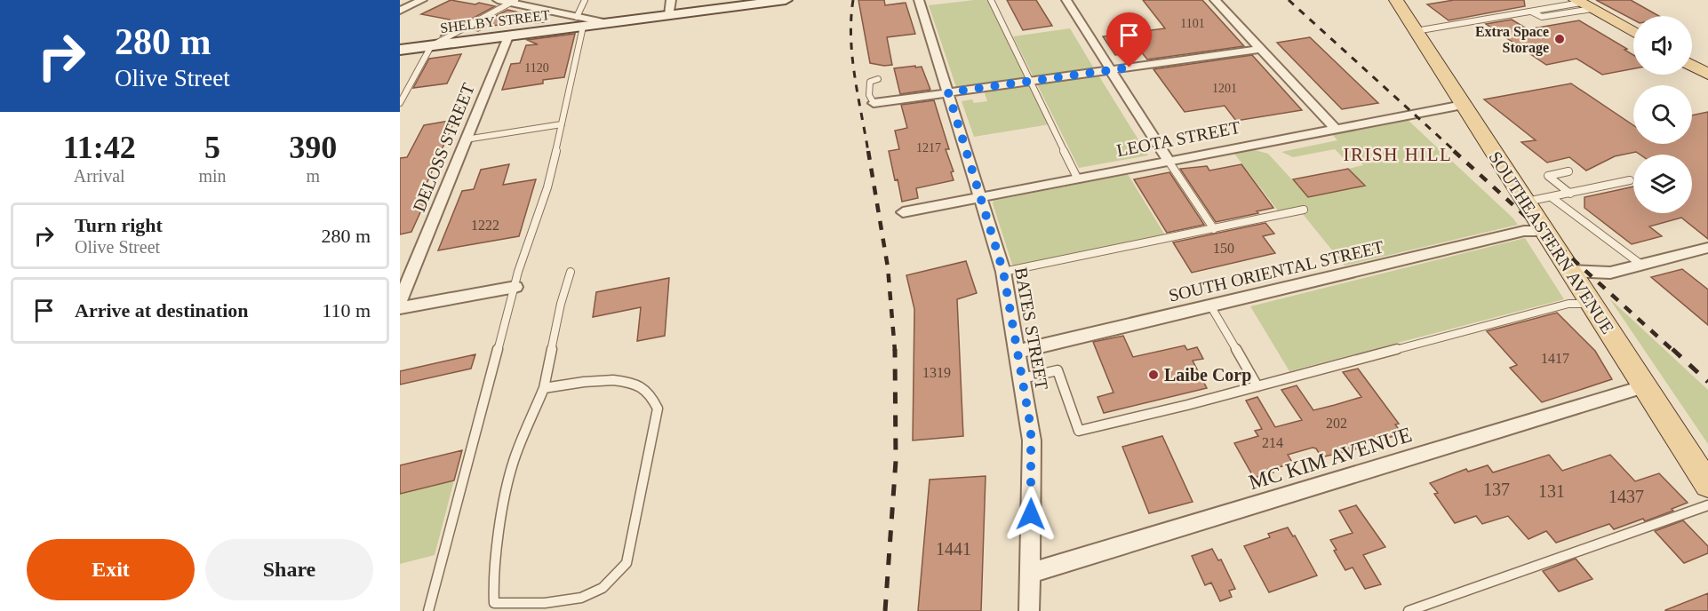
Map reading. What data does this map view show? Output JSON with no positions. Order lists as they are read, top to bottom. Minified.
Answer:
{"streets":{"main road":["SHELBY STREET","SOUTHEASTERN AVENUE"],"street":["LEOTA STREET","DELOSS STREET","SOUTH ORIENTAL STREET","BATES STREET","MC KIM AVENUE"]},"crossings":[["SHELBY STREET","DELOSS STREET"],["LEOTA STREET","SOUTHEASTERN AVENUE"],["LEOTA STREET","BATES STREET"],["SOUTHEASTERN AVENUE","SOUTH ORIENTAL STREET"],["SOUTHEASTERN AVENUE","MC KIM AVENUE"],["SOUTH ORIENTAL STREET","BATES STREET"],["BATES STREET","MC KIM AVENUE"]],"districts":["IRISH HILL"],"places":["Extra Space Storage","Laibe Corp"],"house_numbers":["1101","1120","1201","1217","1222","150","1417","1319","202","214","137","131","1437","1441"],"page":{"turn":["280 m","Olive Street"],"eta":["11:42","Arrival","5","min","390","m"],"list":[{"name":"Turn right","note":"Olive Street","value":"280 m"},{"name":"Arrive at destination","value":"110 m"}],"buttons":["Exit","Share"]}}
